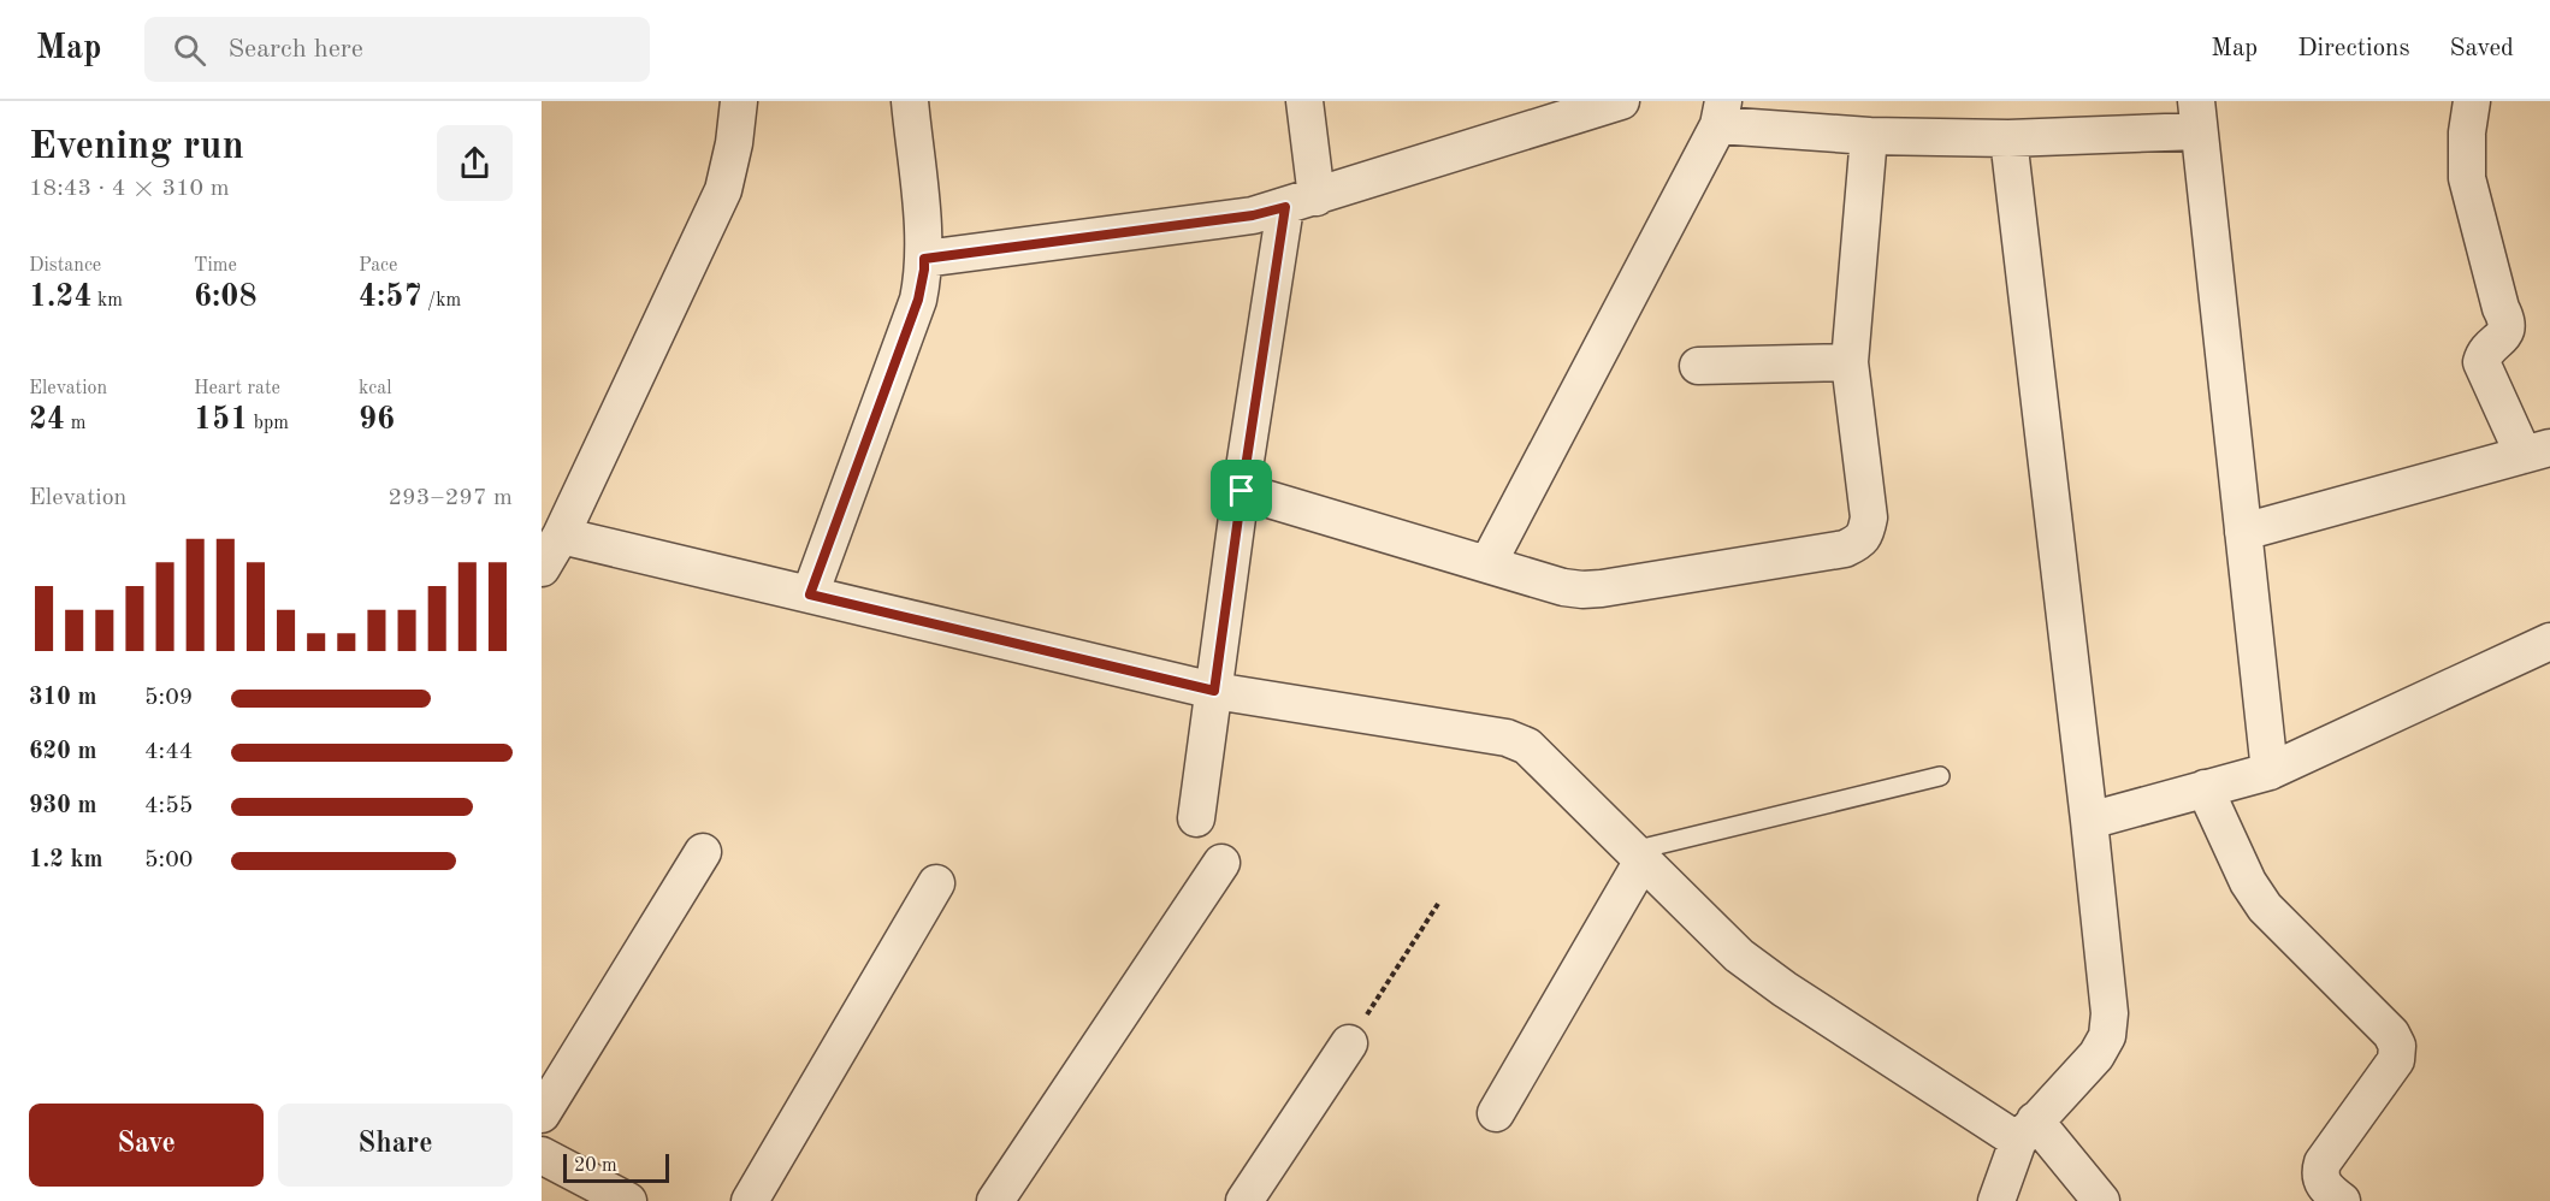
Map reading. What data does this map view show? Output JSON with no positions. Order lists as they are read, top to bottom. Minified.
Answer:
{"scale_bar":"20 m","page":{"header":"Map","search":"Search here","nav":["Map","Directions","Saved"],"heading":["Evening run","18:43 · 4 × 310 m"],"stats":[["Distance","1.24 km"],["Time","6:08"],["Pace","4:57 /km"],["Elevation","24 m"],["Heart rate","151 bpm"],["kcal","96"]],"chart":["Elevation","293–297 m"],"list":[{"name":"310 m","note":"5:09"},{"name":"620 m","note":"4:44"},{"name":"930 m","note":"4:55"},{"name":"1.2 km","note":"5:00"}],"buttons":["Save","Share"],"scale":"20 m"}}
